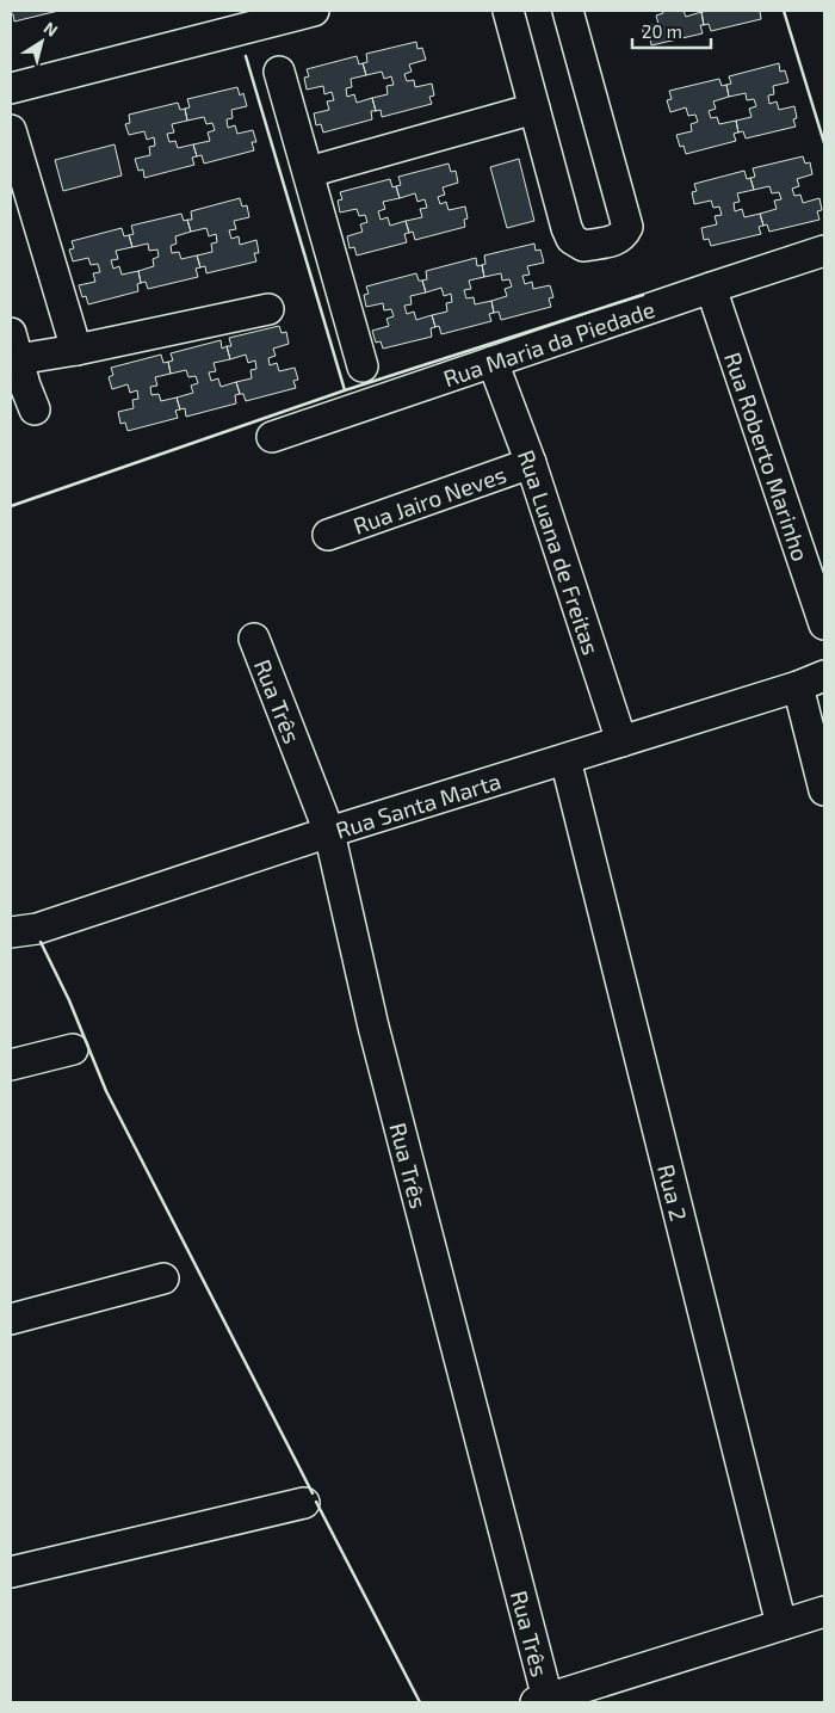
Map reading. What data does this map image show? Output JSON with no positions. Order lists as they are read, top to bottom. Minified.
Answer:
{"streets":{"street":["Rua Maria da Piedade","Rua Roberto Marinho","Rua Jairo Neves","Rua Luana de Freitas","Rua Três","Rua Santa Marta","Rua 2"]},"crossings":[["Rua Maria da Piedade","Rua Roberto Marinho"],["Rua Maria da Piedade","Rua Luana de Freitas"],["Rua Jairo Neves","Rua Luana de Freitas"],["Rua Luana de Freitas","Rua Santa Marta"],["Rua Três","Rua Santa Marta"],["Rua Santa Marta","Rua 2"]],"scale_bar":"20 m","north":"top right"}
